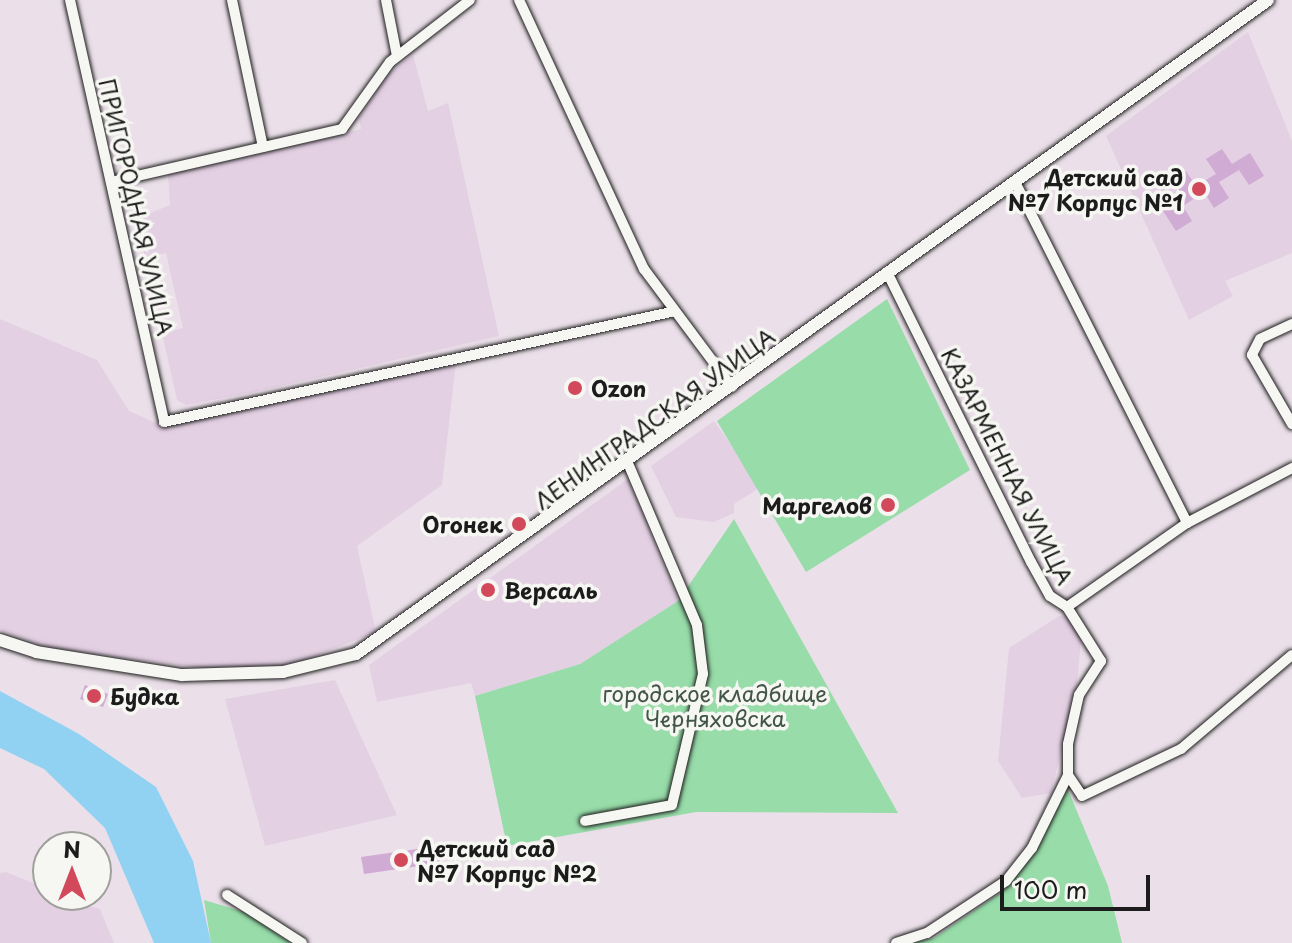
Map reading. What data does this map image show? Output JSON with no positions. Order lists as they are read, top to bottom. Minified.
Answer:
{"streets":{"street":["ПРИГОРОДНАЯ УЛИЦА","ЛЕНИНГРАДСКАЯ УЛИЦА","КАЗАРМЕННАЯ УЛИЦА"]},"crossings":[["ЛЕНИНГРАДСКАЯ УЛИЦА","КАЗАРМЕННАЯ УЛИЦА"]],"parks":["городское кладбище Черняховска"],"places":["Детский сад №7 Корпус №1","Ozon","Маргелов","Огонек","Версаль","Будка","Детский сад №7 Корпус №2"],"scale_bar":"100 m","north":"top"}
